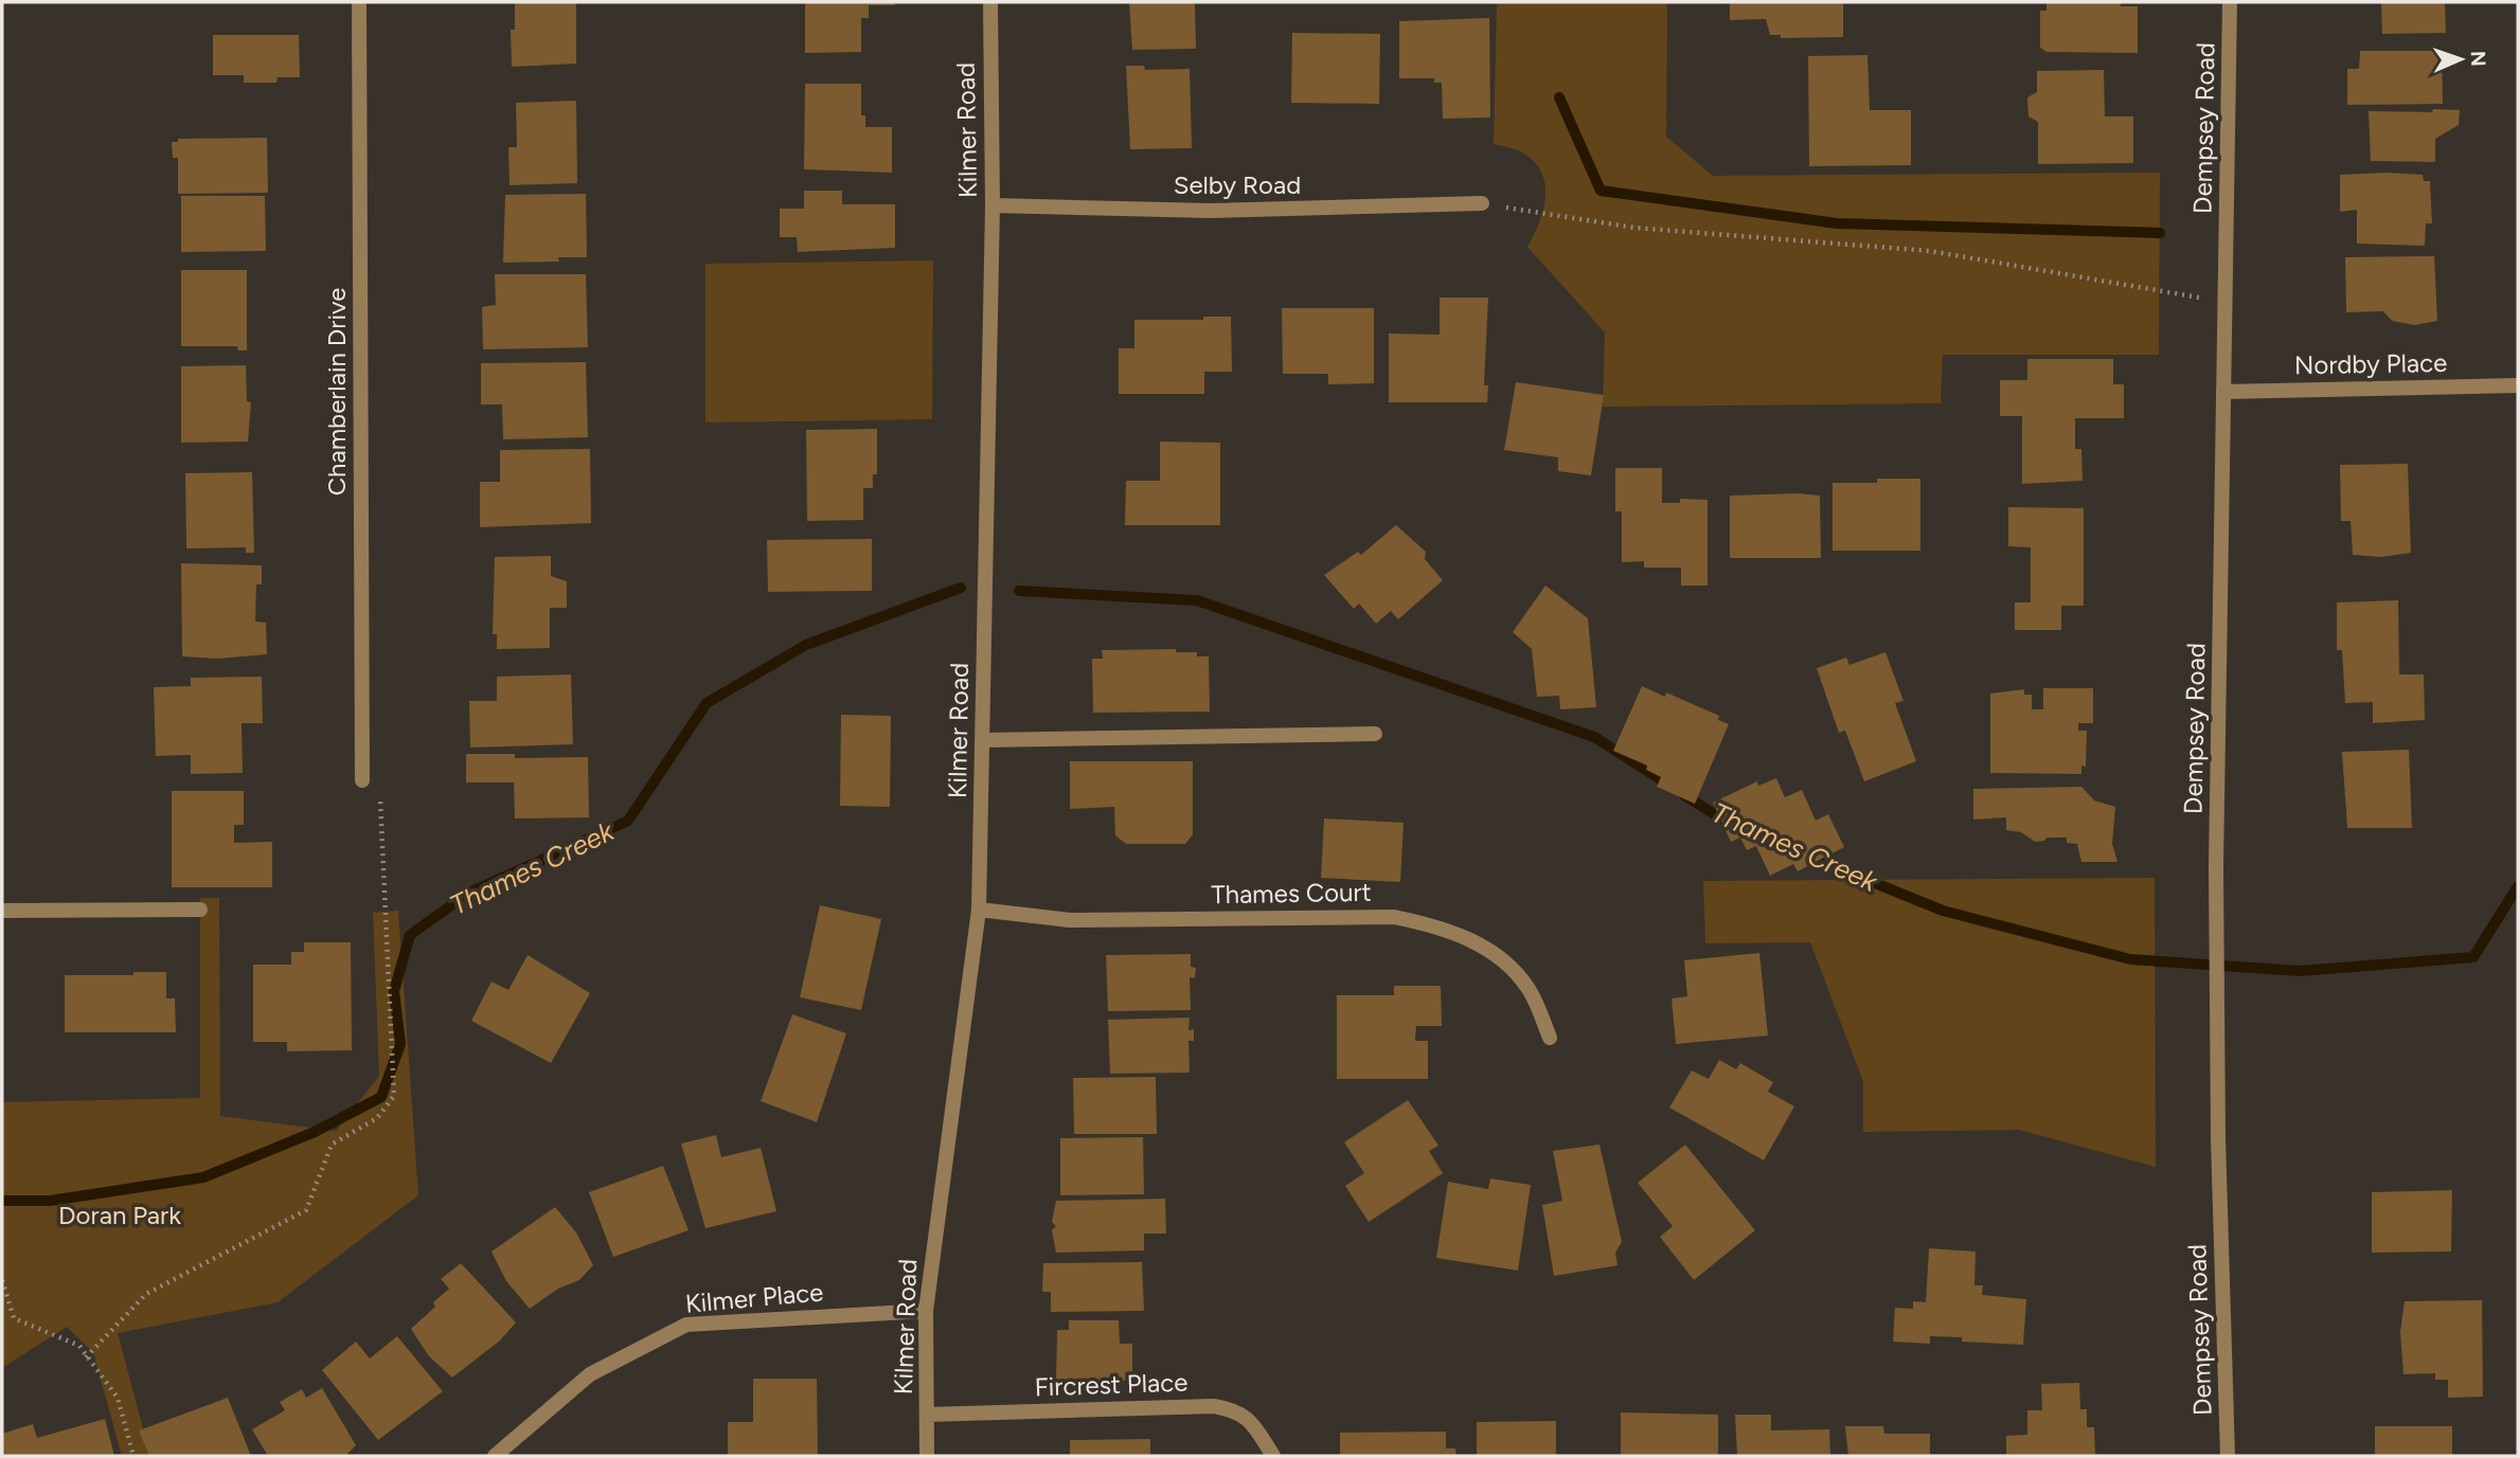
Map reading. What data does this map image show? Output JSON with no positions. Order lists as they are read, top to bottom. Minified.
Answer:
{"streets":{"street":["Dempsey Road","Kilmer Road","Selby Road","Nordby Place","Chamberlain Drive","Thames Court","Kilmer Place","Fircrest Place"]},"crossings":[["Dempsey Road","Nordby Place"],["Kilmer Road","Selby Road"],["Kilmer Road","Thames Court"],["Kilmer Road","Kilmer Place"],["Kilmer Road","Fircrest Place"]],"water":["Thames Creek"],"parks":["Doran Park"],"north":"right"}
